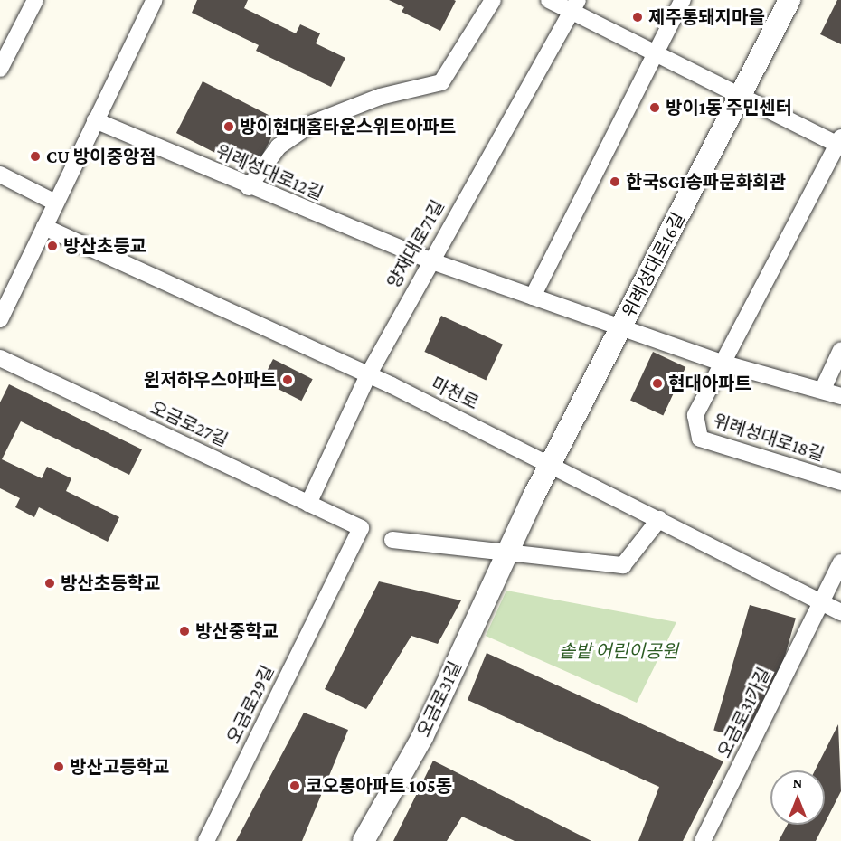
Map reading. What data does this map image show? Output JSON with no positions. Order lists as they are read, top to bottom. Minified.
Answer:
{"streets":{"street":["위례성대로12길","양재대로71길","위례성대로16길","마천로","오금로27길","위례성대로18길","오금로31길","오금로29길","오금로31가길"]},"crossings":[["위례성대로12길","양재대로71길"],["위례성대로12길","위례성대로16길"],["양재대로71길","위례성대로16길"],["양재대로71길","마천로"],["양재대로71길","오금로27길"],["위례성대로16길","마천로"],["위례성대로16길","오금로31길"],["마천로","오금로31길"],["마천로","오금로31가길"],["오금로27길","오금로29길"]],"parks":["솥밭 어린이공원"],"places":["제주통돼지마을","방이1동 주민센터","방이현대홈타운스위트아파트","CU 방이중앙점","한국SGI송파문화회관","방산초등교","윈저하우스아파트","현대아파트","방산초등학교","방산중학교","방산고등학교","코오롱아파트 105동"],"north":"top"}
